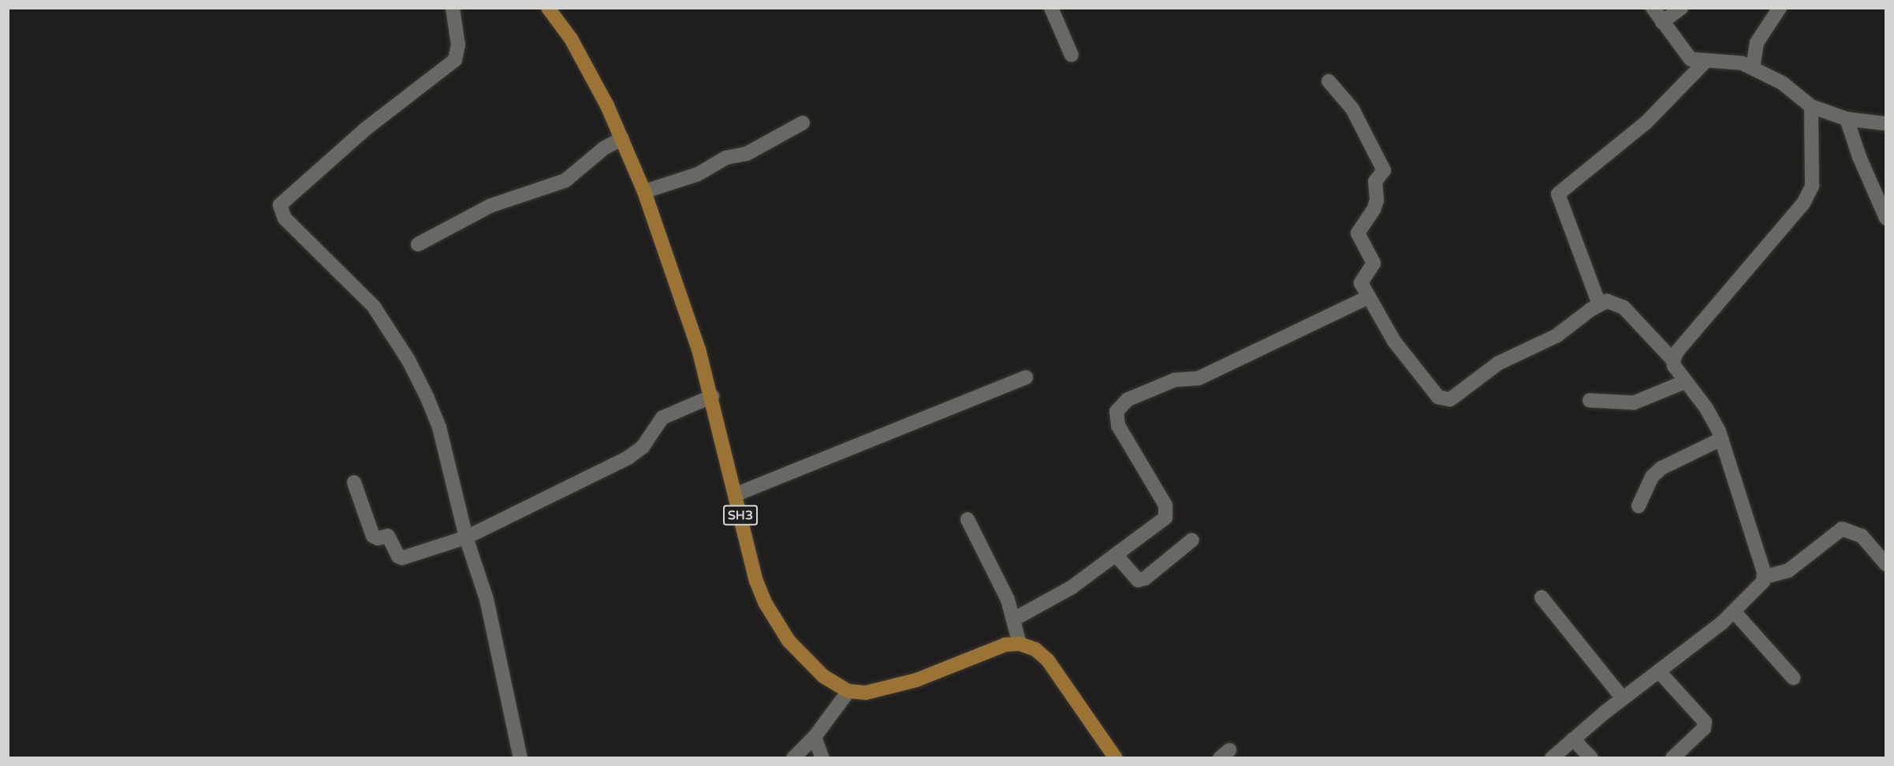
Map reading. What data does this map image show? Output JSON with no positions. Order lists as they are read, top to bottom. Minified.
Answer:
{"streets":{"main road":["SH3"]}}
